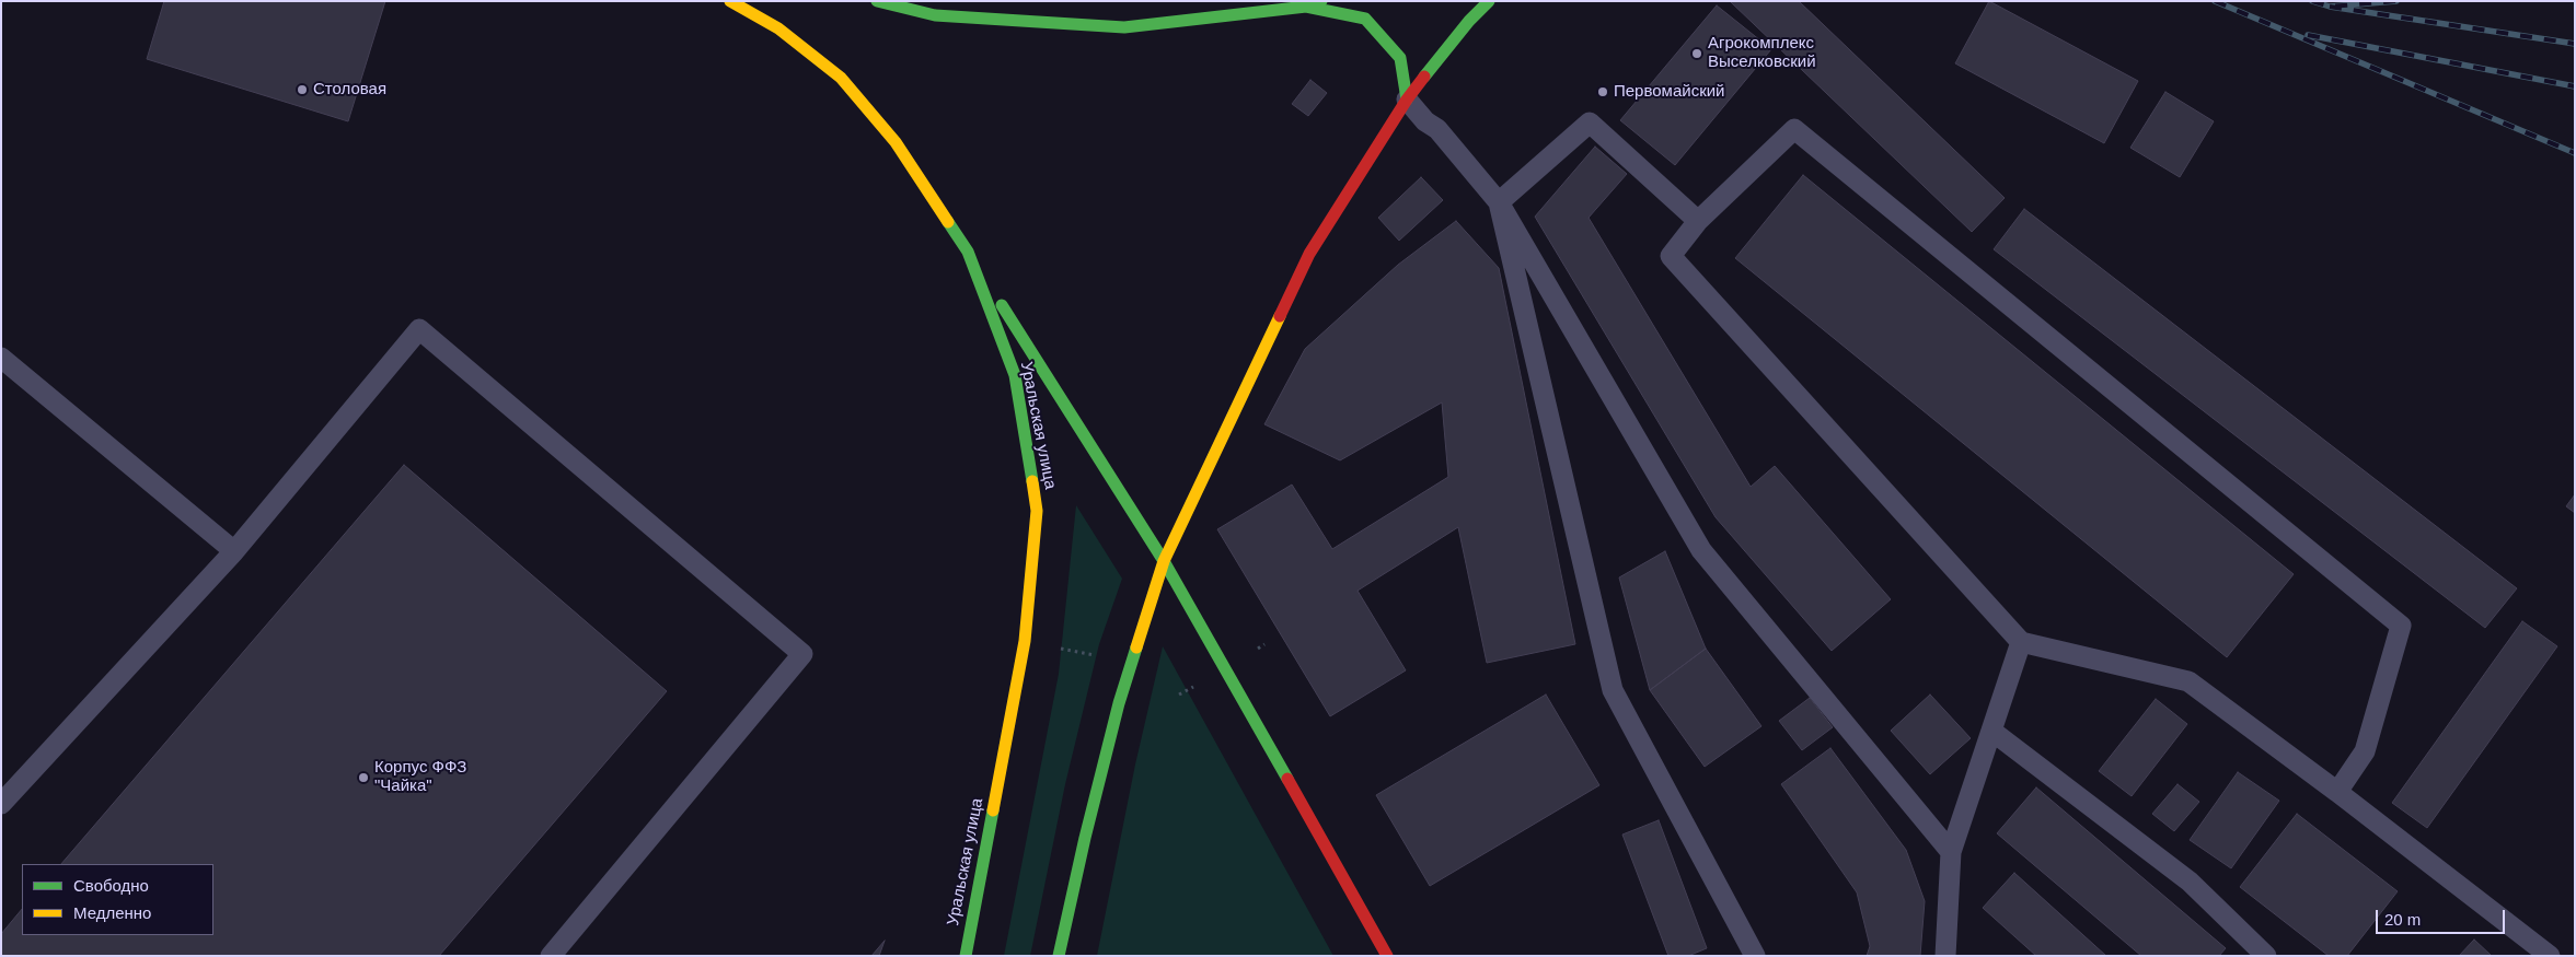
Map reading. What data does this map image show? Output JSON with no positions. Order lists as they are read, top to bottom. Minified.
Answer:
{"streets":{"main road":["Уральская улица"]},"places":["Агрокомплекс Выселковский","Столовая","Первомайский","Корпус ФФЗ \"Чайка\""],"legend":["Свободно","Медленно"],"scale_bar":"20 m"}
